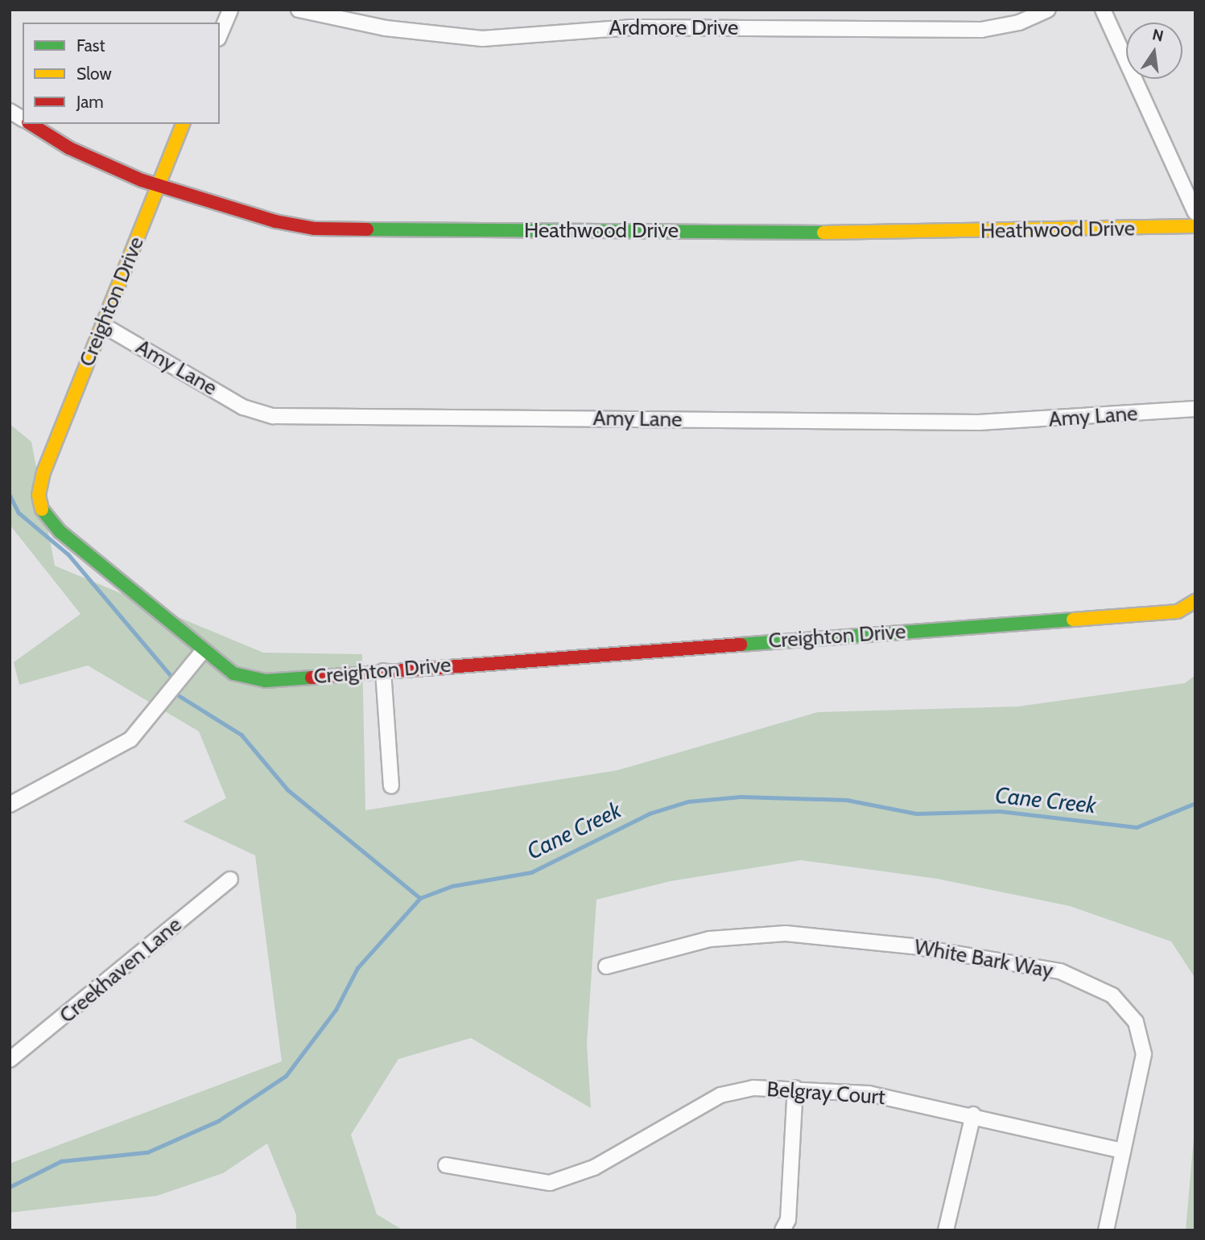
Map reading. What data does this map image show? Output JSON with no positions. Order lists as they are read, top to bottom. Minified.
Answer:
{"streets":{"street":["Ardmore Drive","Heathwood Drive","Creighton Drive","Amy Lane","White Bark Way","Creekhaven Lane","Belgray Court"]},"crossings":[["Heathwood Drive","Creighton Drive"],["Creighton Drive","Amy Lane"],["White Bark Way","Belgray Court"]],"water":["Cane Creek"],"legend":["Fast","Slow","Jam"],"north":"top"}
